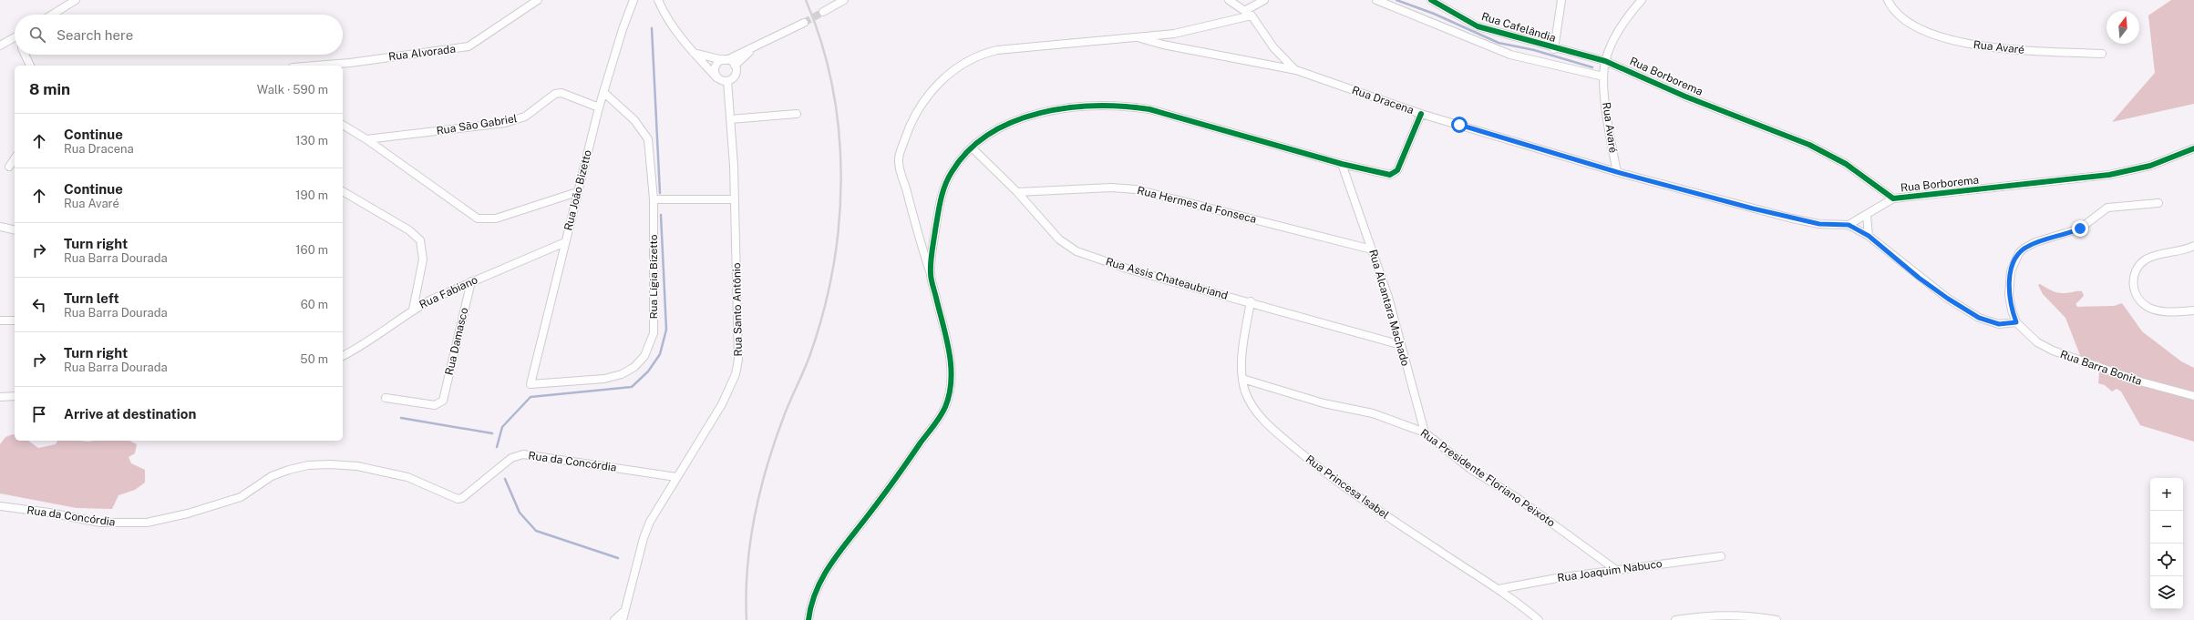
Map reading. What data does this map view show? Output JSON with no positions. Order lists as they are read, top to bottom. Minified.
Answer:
{"streets":{"street":["Rua Cafelândia","Rua Avaré","Rua Alvorada","Rua Borborema","Rua Dracena","Rua São Gabriel","Rua João Bizetto","Rua Hermes da Fonseca","Rua Lígia Bizetto","Rua Assis Chateaubriand","Rua Fabiano","Rua Alcantara Machado","Rua Santo Antônio","Rua Damasco","Rua Barra Bonita","Rua da Concórdia","Rua Presidente Floriano Peixoto","Rua Princesa Isabel","Rua Joaquim Nabuco"]},"crossings":[["Rua Cafelândia","Rua Avaré"],["Rua Cafelândia","Rua Borborema"],["Rua Avaré","Rua Borborema"],["Rua Avaré","Rua Dracena"],["Rua São Gabriel","Rua João Bizetto"],["Rua João Bizetto","Rua Lígia Bizetto"],["Rua João Bizetto","Rua Fabiano"],["Rua Hermes da Fonseca","Rua Assis Chateaubriand"],["Rua Hermes da Fonseca","Rua Alcantara Machado"],["Rua Assis Chateaubriand","Rua Alcantara Machado"],["Rua Assis Chateaubriand","Rua Princesa Isabel"],["Rua Fabiano","Rua Damasco"],["Rua Alcantara Machado","Rua Presidente Floriano Peixoto"],["Rua Santo Antônio","Rua da Concórdia"],["Rua Presidente Floriano Peixoto","Rua Princesa Isabel"],["Rua Presidente Floriano Peixoto","Rua Joaquim Nabuco"],["Rua Princesa Isabel","Rua Joaquim Nabuco"]],"north":"top","page":{"search":"Search here","heading":["8 min","Walk · 590 m"],"list":[["Continue","Rua Dracena","130 m"],["Continue","Rua Avaré","190 m"],["Turn right","Rua Barra Dourada","160 m"],["Turn left","Rua Barra Dourada","60 m"],["Turn right","Rua Barra Dourada","50 m"],"Arrive at destination"],"map_buttons":["+","−"]}}
